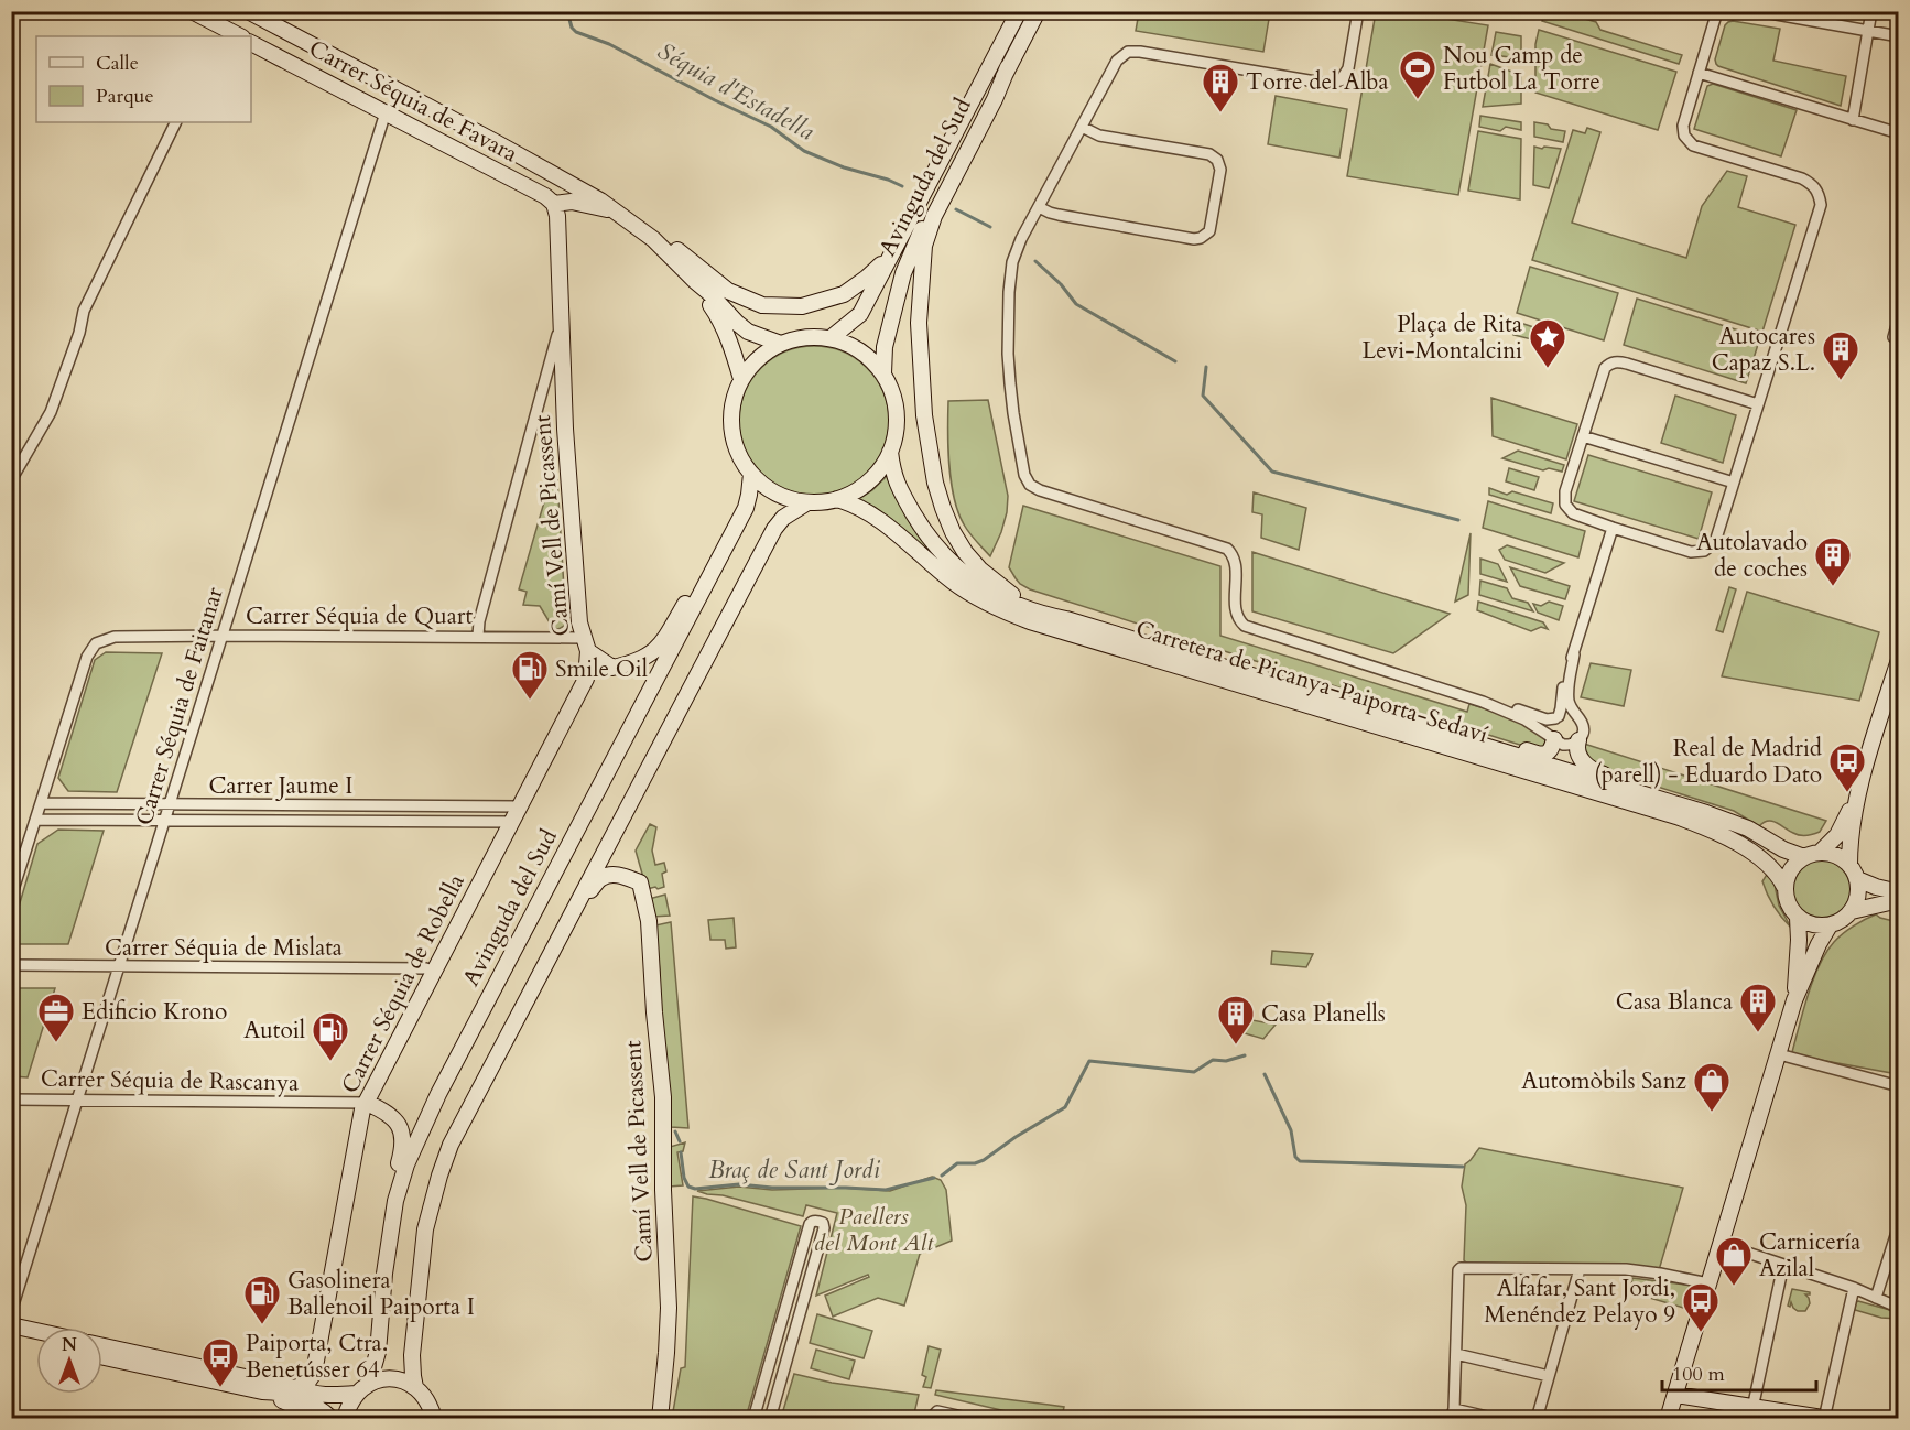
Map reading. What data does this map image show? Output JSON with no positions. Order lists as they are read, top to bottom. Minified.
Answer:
{"streets":{"main road":["Carrer Séquia de Favara","Avinguda del Sud","Camí Vell de Picassent","Carretera de Picanya-Paiporta-Sedaví","Carrer Séquia de Robella"],"street":["Carrer Séquia de Quart","Carrer Séquia de Faitanar","Carrer Jaume I","Carrer Séquia de Mislata","Carrer Séquia de Rascanya"]},"crossings":[["Carrer Séquia de Favara","Camí Vell de Picassent"],["Carrer Séquia de Favara","Carrer Séquia de Faitanar"],["Avinguda del Sud","Carretera de Picanya-Paiporta-Sedaví"],["Camí Vell de Picassent","Carrer Séquia de Quart"],["Camí Vell de Picassent","Carrer Séquia de Robella"],["Carrer Séquia de Quart","Carrer Séquia de Faitanar"],["Carrer Séquia de Quart","Carrer Jaume I"],["Carrer Séquia de Quart","Carrer Séquia de Robella"],["Carrer Séquia de Faitanar","Carrer Jaume I"],["Carrer Séquia de Faitanar","Carrer Séquia de Mislata"],["Carrer Séquia de Faitanar","Carrer Séquia de Rascanya"],["Carrer Jaume I","Carrer Séquia de Robella"],["Carrer Séquia de Mislata","Carrer Séquia de Robella"],["Carrer Séquia de Robella","Carrer Séquia de Rascanya"]],"water":["Séquia d'Estadella","Braç de Sant Jordi"],"parks":["Paellers del Mont Alt"],"places":{"sports":["Nou Camp de Futbol La Torre"],"building":["Torre del Alba","Autocares Capaz S.L.","Autolavado de coches","Casa Blanca","Casa Planells"],"place":["Plaça de Rita Levi-Montalcini"],"fuel station":["Smile Oil","Autoil","Gasolinera Ballenoil Paiporta I"],"bus stop":["Real de Madrid (parell) - Eduardo Dato","Alfafar, Sant Jordi, Menéndez Pelayo 9","Paiporta, Ctra. Benetússer 64"],"office":["Edificio Krono"],"shop":["Automòbils Sanz","Carnicería Azilal"]},"legend":["Calle","Parque"],"scale_bar":"100 m","north":"top"}
